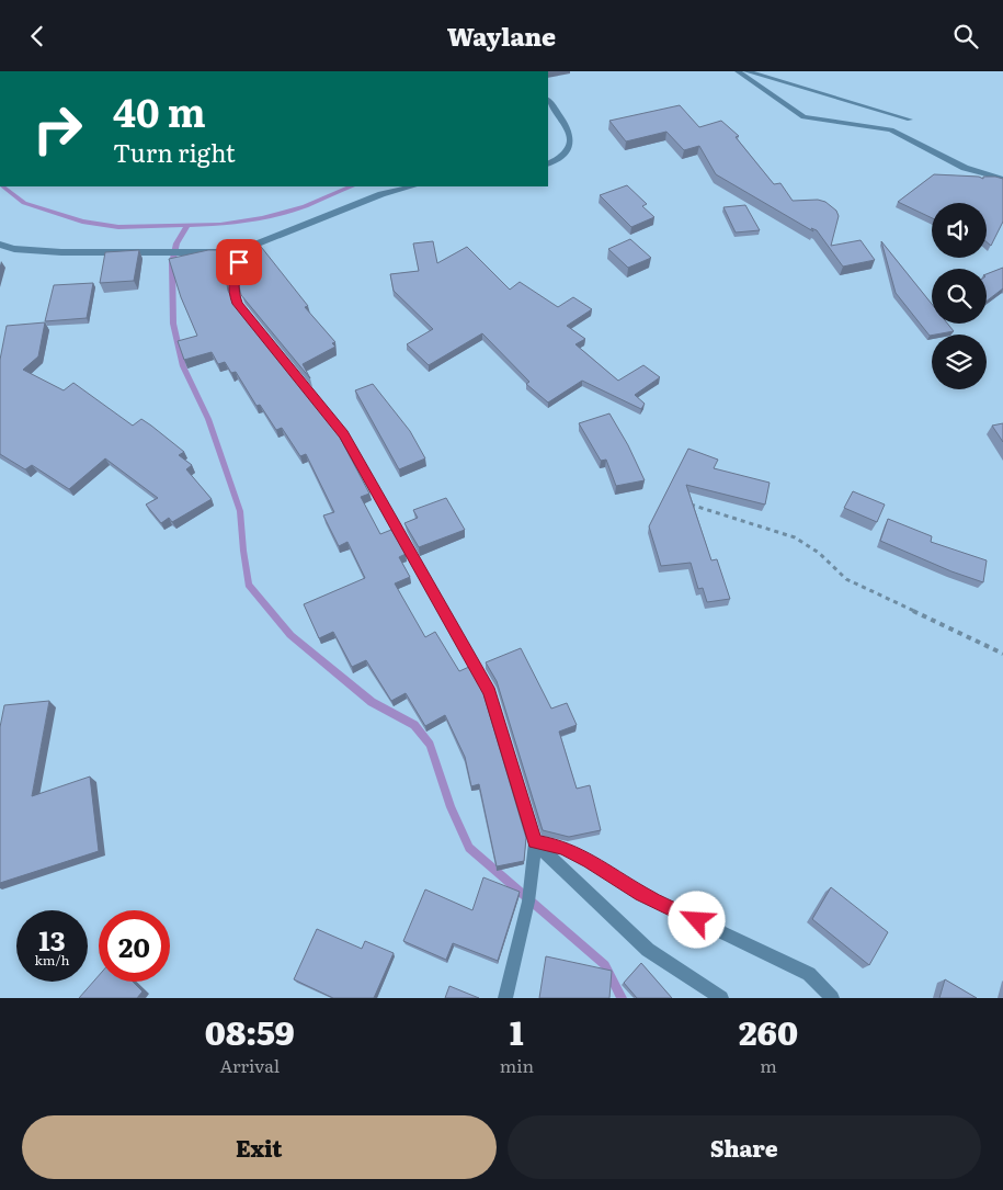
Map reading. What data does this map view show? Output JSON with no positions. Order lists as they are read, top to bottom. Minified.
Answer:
{"page":{"header":"Waylane","turn":["40 m","Turn right"],"speed":"13 km/h","limit":"20","eta":["08:59","Arrival","1","min","260","m"],"buttons":["Exit","Share"]}}
